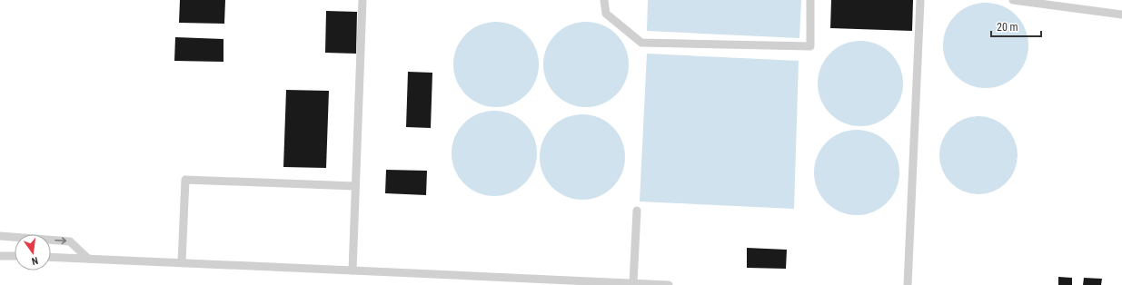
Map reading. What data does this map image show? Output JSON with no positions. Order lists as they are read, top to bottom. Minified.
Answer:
{"scale_bar":"20 m","north":"bottom"}
